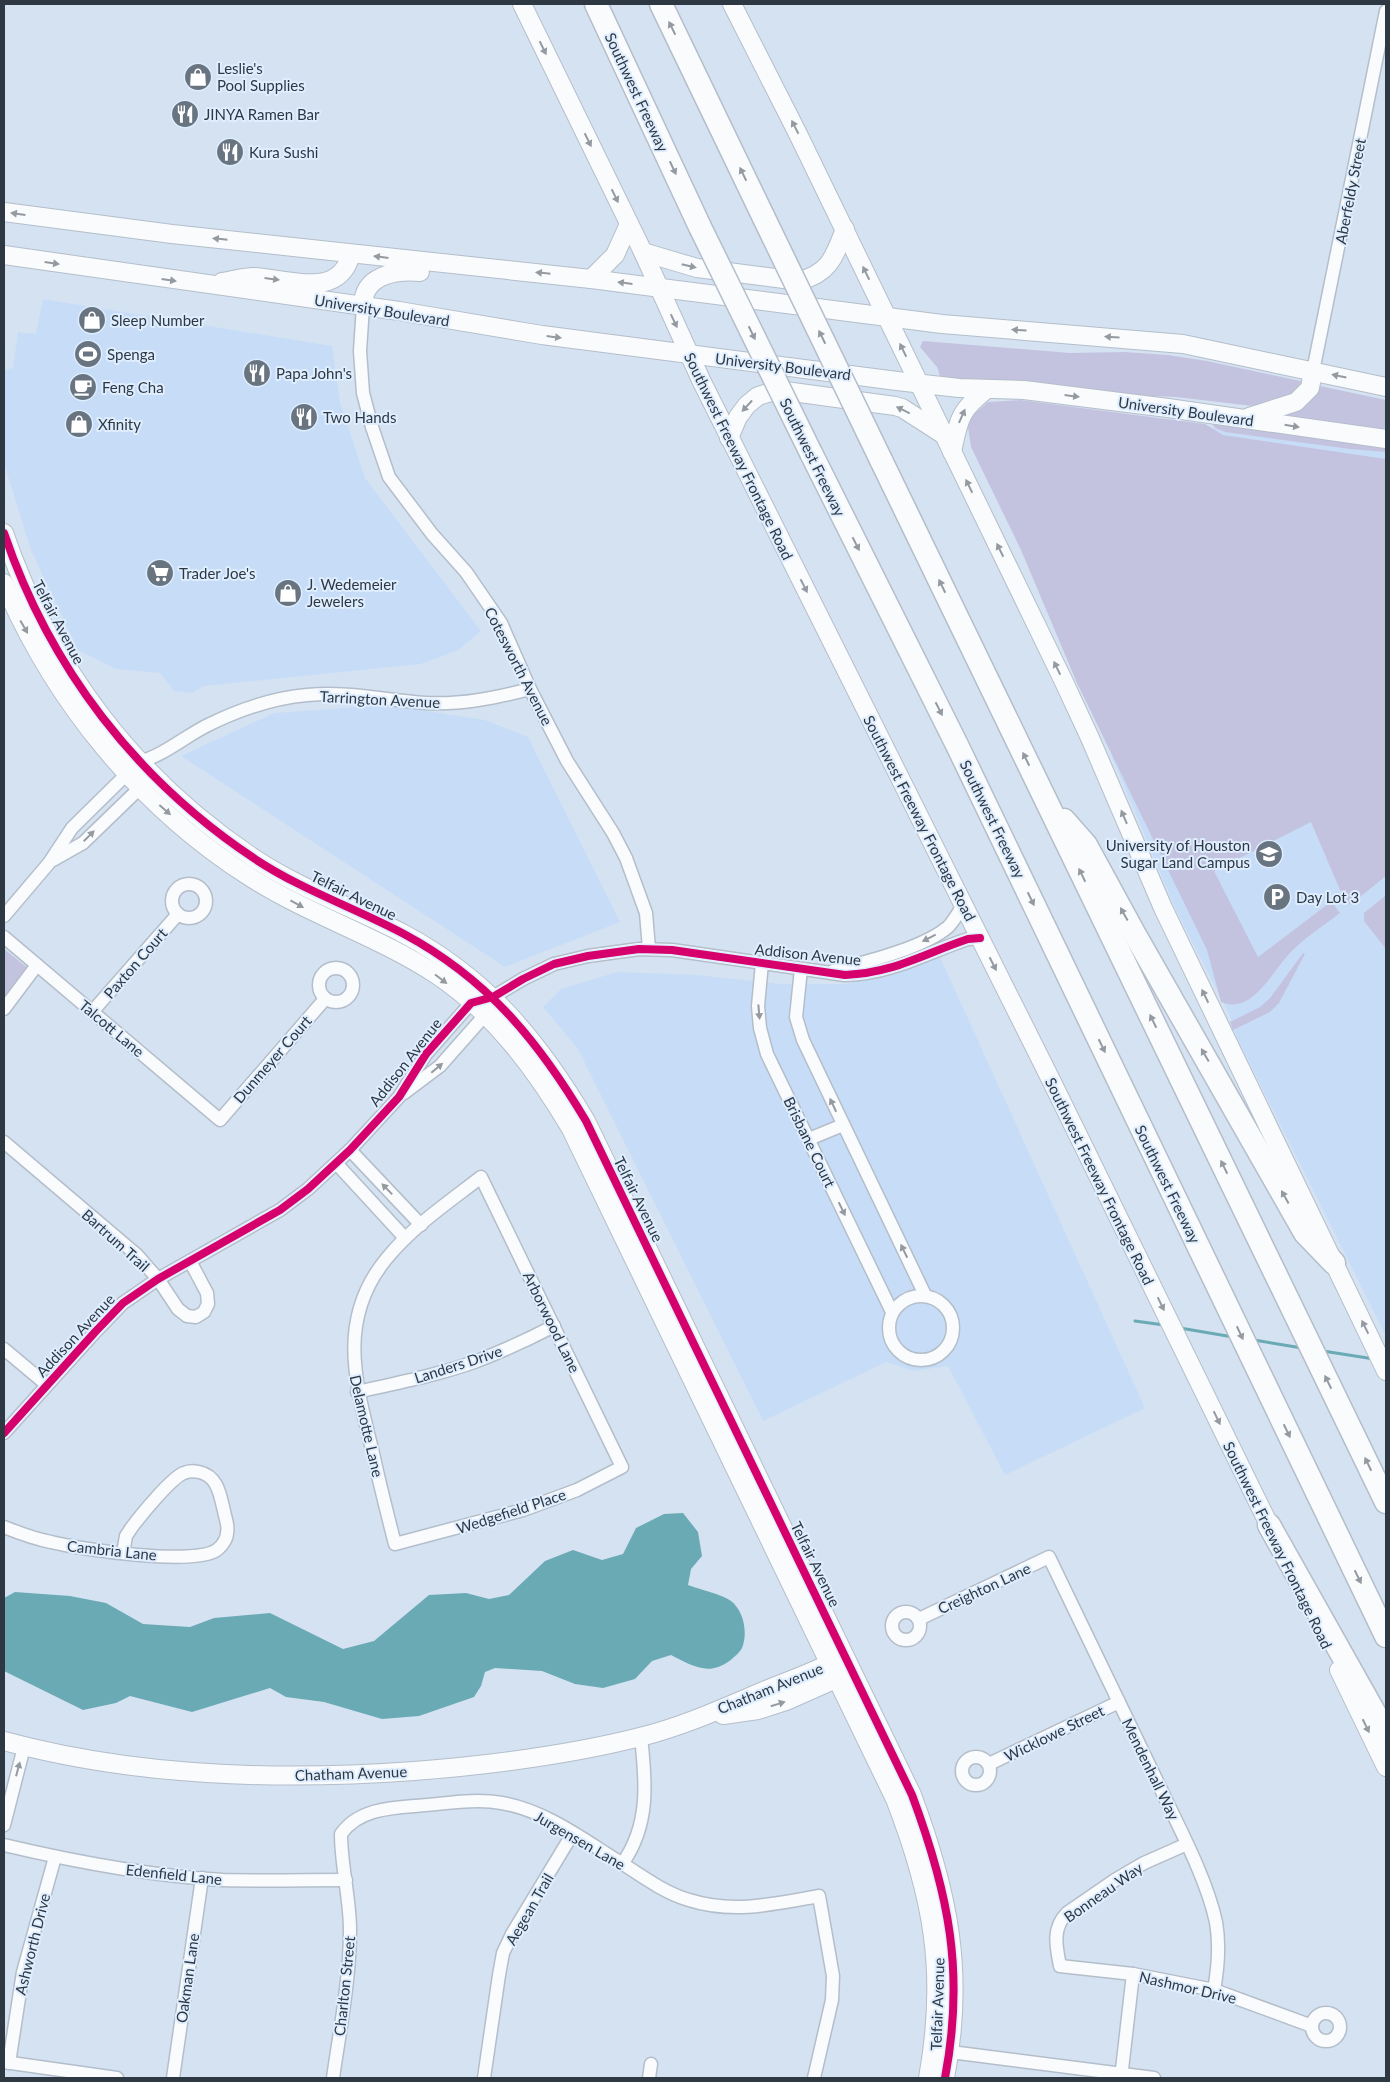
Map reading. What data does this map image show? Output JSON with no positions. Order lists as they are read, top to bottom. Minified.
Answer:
{"streets":{"highway":["Southwest Freeway"],"main road":["University Boulevard","Southwest Freeway Frontage Road","Telfair Avenue","Chatham Avenue"],"street":["Aberfeldy Street","Cotesworth Avenue","Tarrington Avenue","Addison Avenue","Paxton Court","Talcott Lane","Dunmeyer Court","Brisbane Court","Bartrum Trail","Arborwood Lane","Landers Drive","Delamotte Lane","Wedgefield Place","Cambria Lane","Creighton Lane","Wicklowe Street","Mendenhall Way","Jurgensen Lane","Edenfield Lane","Bonneau Way","Aegean Trail","Ashworth Drive","Oakman Lane","Charlton Street","Nashmor Drive"]},"crossings":[["University Boulevard","Southwest Freeway Frontage Road"],["University Boulevard","Cotesworth Avenue"],["Southwest Freeway Frontage Road","Addison Avenue"],["Telfair Avenue","Tarrington Avenue"],["Telfair Avenue","Addison Avenue"],["Telfair Avenue","Chatham Avenue"],["Cotesworth Avenue","Tarrington Avenue"],["Cotesworth Avenue","Addison Avenue"],["Addison Avenue","Brisbane Court"],["Addison Avenue","Bartrum Trail"],["Paxton Court","Talcott Lane"],["Talcott Lane","Dunmeyer Court"],["Arborwood Lane","Landers Drive"],["Arborwood Lane","Delamotte Lane"],["Arborwood Lane","Wedgefield Place"],["Landers Drive","Delamotte Lane"],["Delamotte Lane","Wedgefield Place"],["Creighton Lane","Mendenhall Way"],["Wicklowe Street","Mendenhall Way"],["Mendenhall Way","Bonneau Way"],["Mendenhall Way","Nashmor Drive"],["Jurgensen Lane","Aegean Trail"],["Jurgensen Lane","Charlton Street"],["Edenfield Lane","Ashworth Drive"],["Edenfield Lane","Oakman Lane"],["Edenfield Lane","Charlton Street"],["Bonneau Way","Nashmor Drive"]],"one_way":["Southwest Freeway Frontage Road"],"places":{"shop":["Leslie's Pool Supplies","Sleep Number","Xfinity","J. Wedemeier Jewelers"],"restaurant":["JINYA Ramen Bar","Kura Sushi","Papa John's","Two Hands"],"sports":["Spenga"],"cafe":["Feng Cha"],"supermarket":["Trader Joe's"],"school or university":["University of Houston Sugar Land Campus"],"parking":["Day Lot 3"]}}
